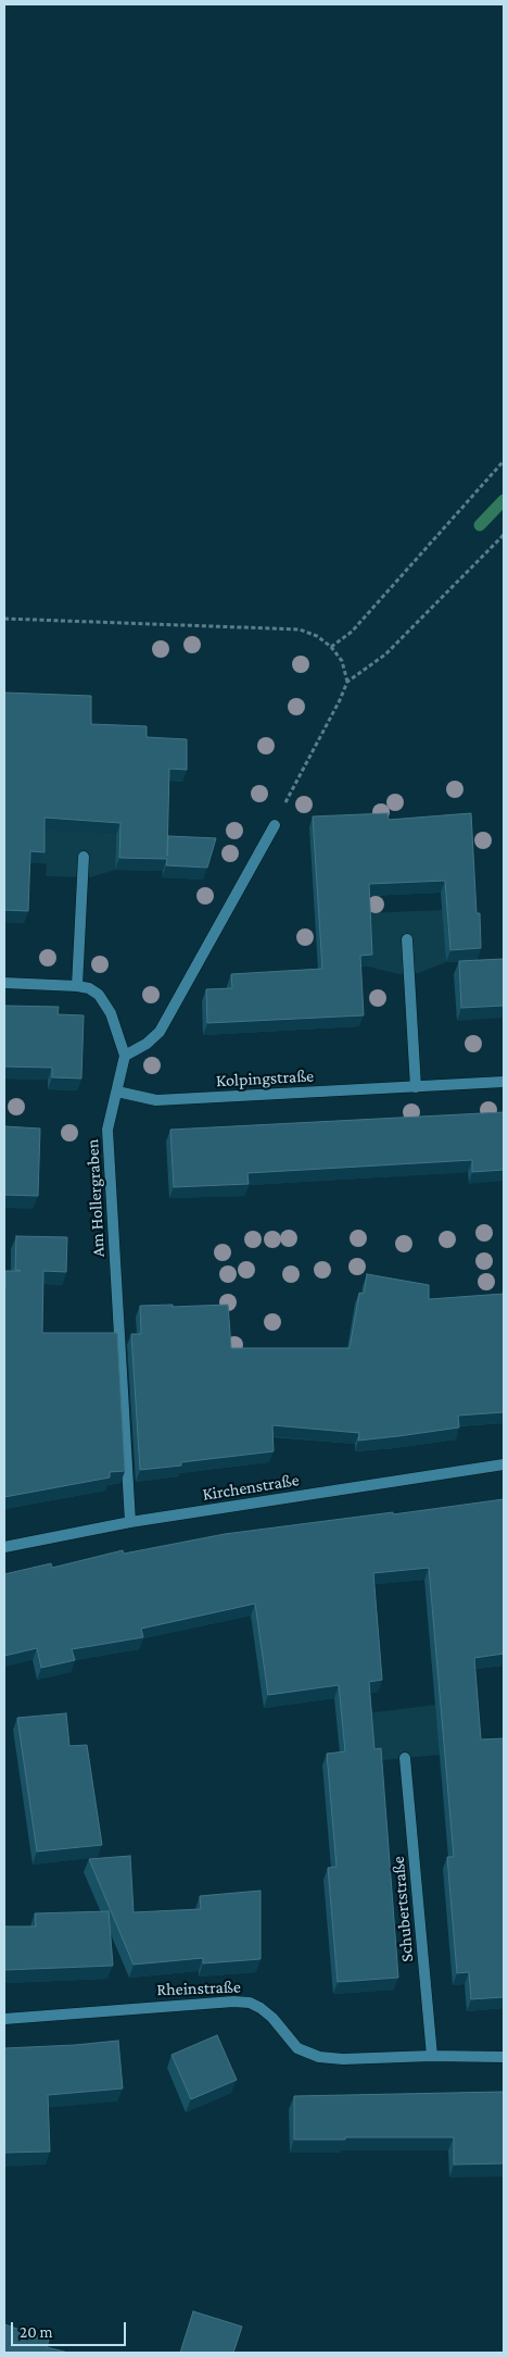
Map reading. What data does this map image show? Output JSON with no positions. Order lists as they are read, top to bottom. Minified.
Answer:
{"streets":{"street":["Kolpingstraße","Am Hollergraben","Kirchenstraße","Schubertstraße","Rheinstraße"]},"crossings":[["Kolpingstraße","Am Hollergraben"],["Am Hollergraben","Kirchenstraße"],["Schubertstraße","Rheinstraße"]],"scale_bar":"20 m"}
